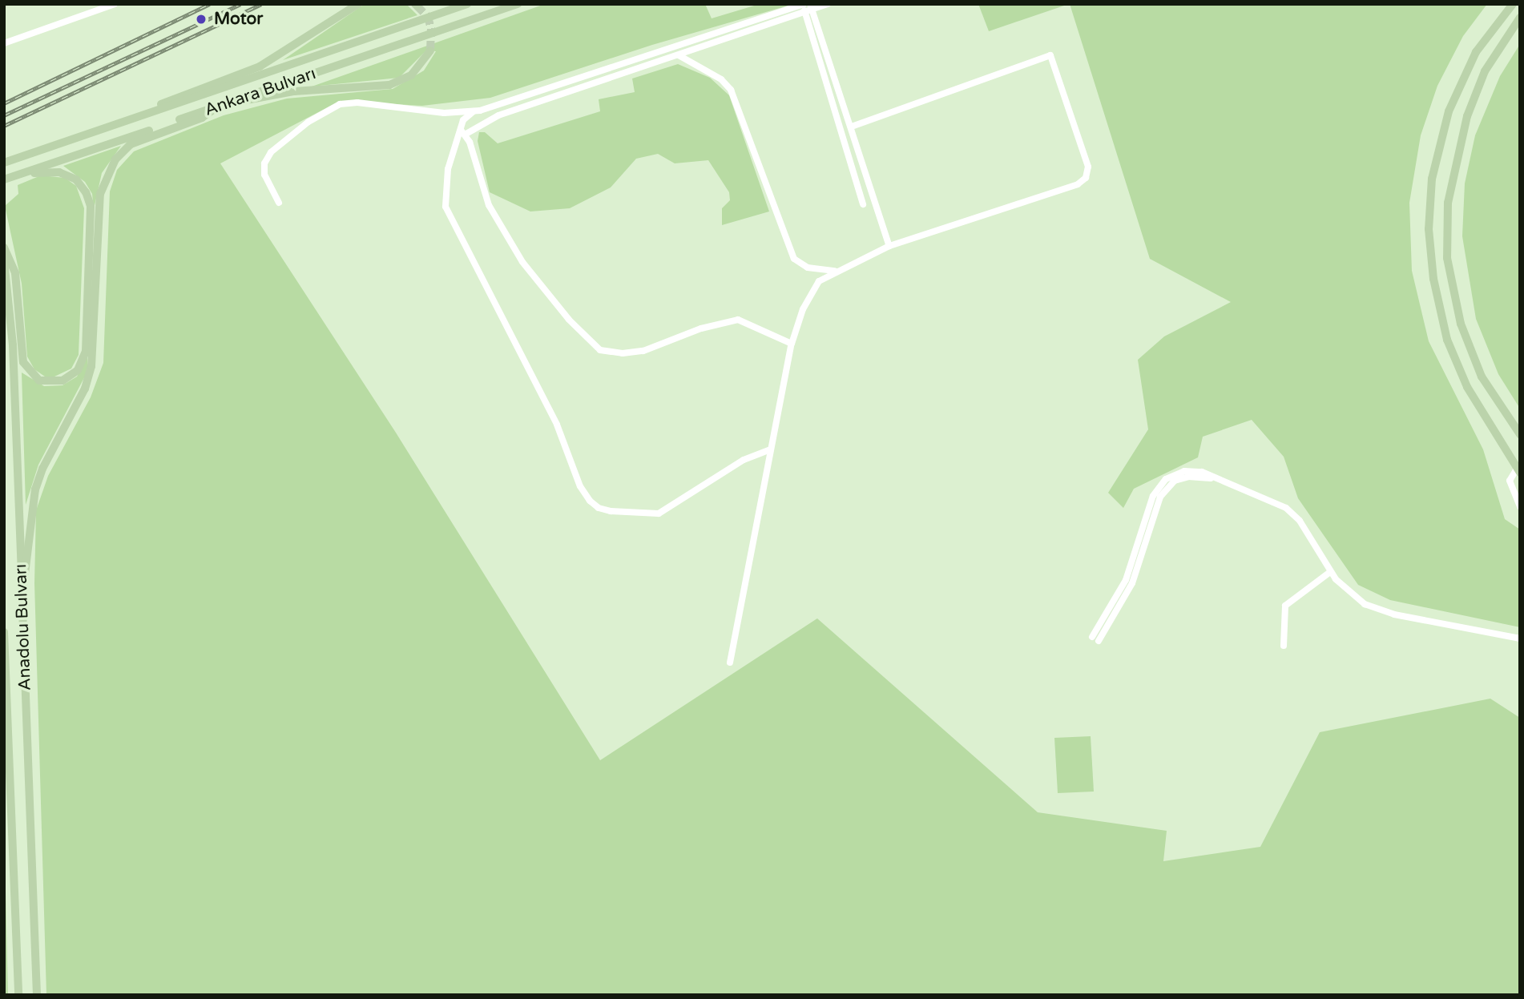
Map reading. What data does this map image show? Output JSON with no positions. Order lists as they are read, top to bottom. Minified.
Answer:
{"streets":{"main road":["Ankara Bulvarı","Anadolu Bulvarı"]},"places":["Motor"]}
